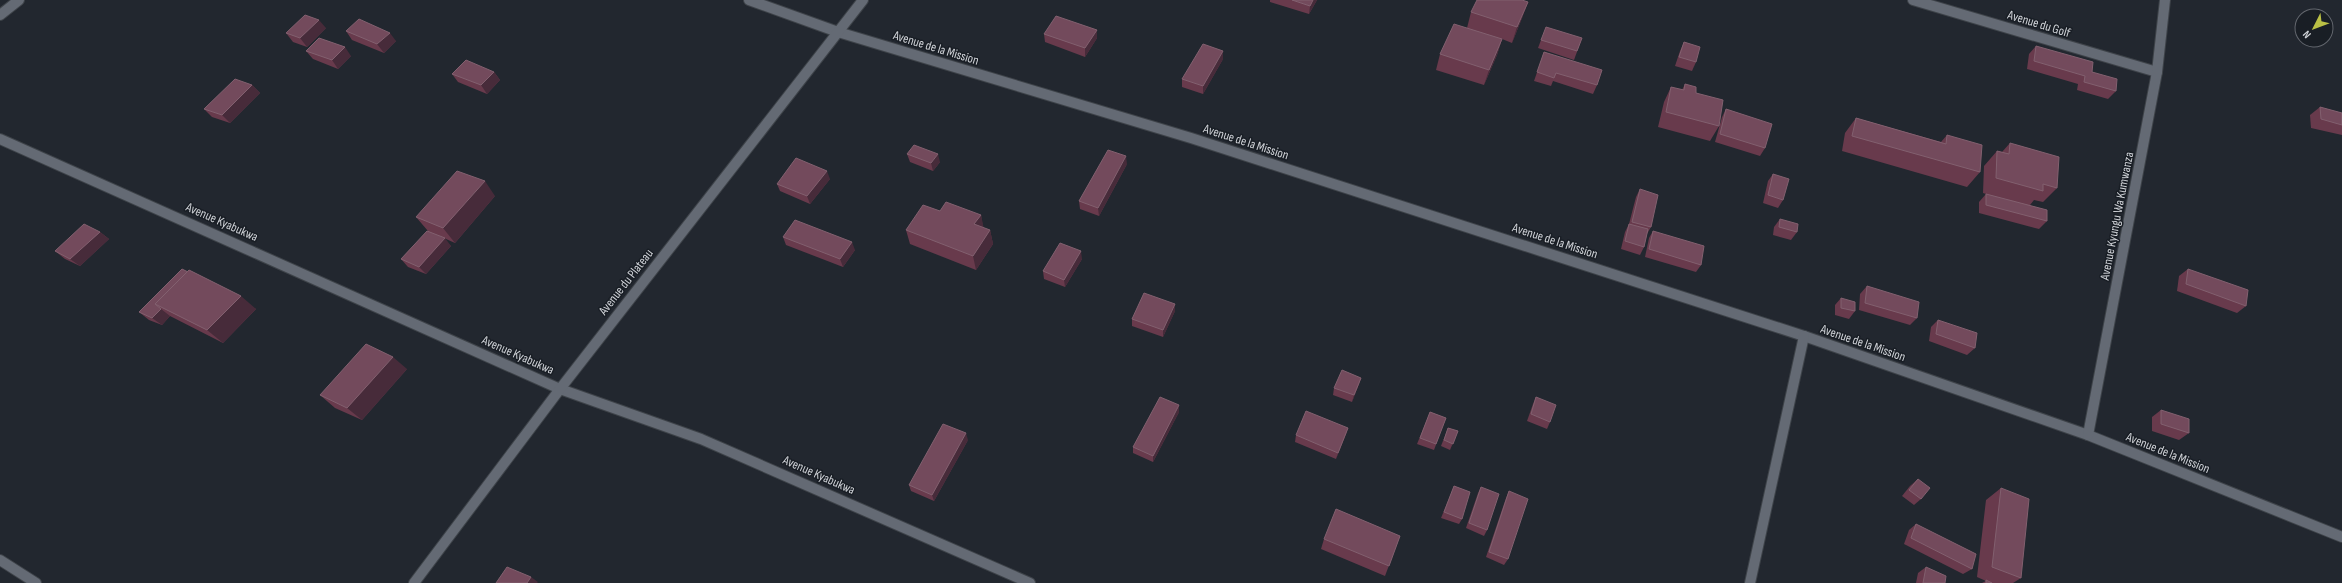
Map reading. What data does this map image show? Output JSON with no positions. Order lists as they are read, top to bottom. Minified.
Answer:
{"streets":{"street":["Avenue du Golf","Avenue de la Mission","Avenue Kyungu Wa Kumwanza","Avenue Kyabukwa","Avenue du Plateau"]},"crossings":[["Avenue du Golf","Avenue Kyungu Wa Kumwanza"],["Avenue de la Mission","Avenue Kyungu Wa Kumwanza"],["Avenue de la Mission","Avenue du Plateau"],["Avenue Kyabukwa","Avenue du Plateau"]],"north":"bottom left"}
